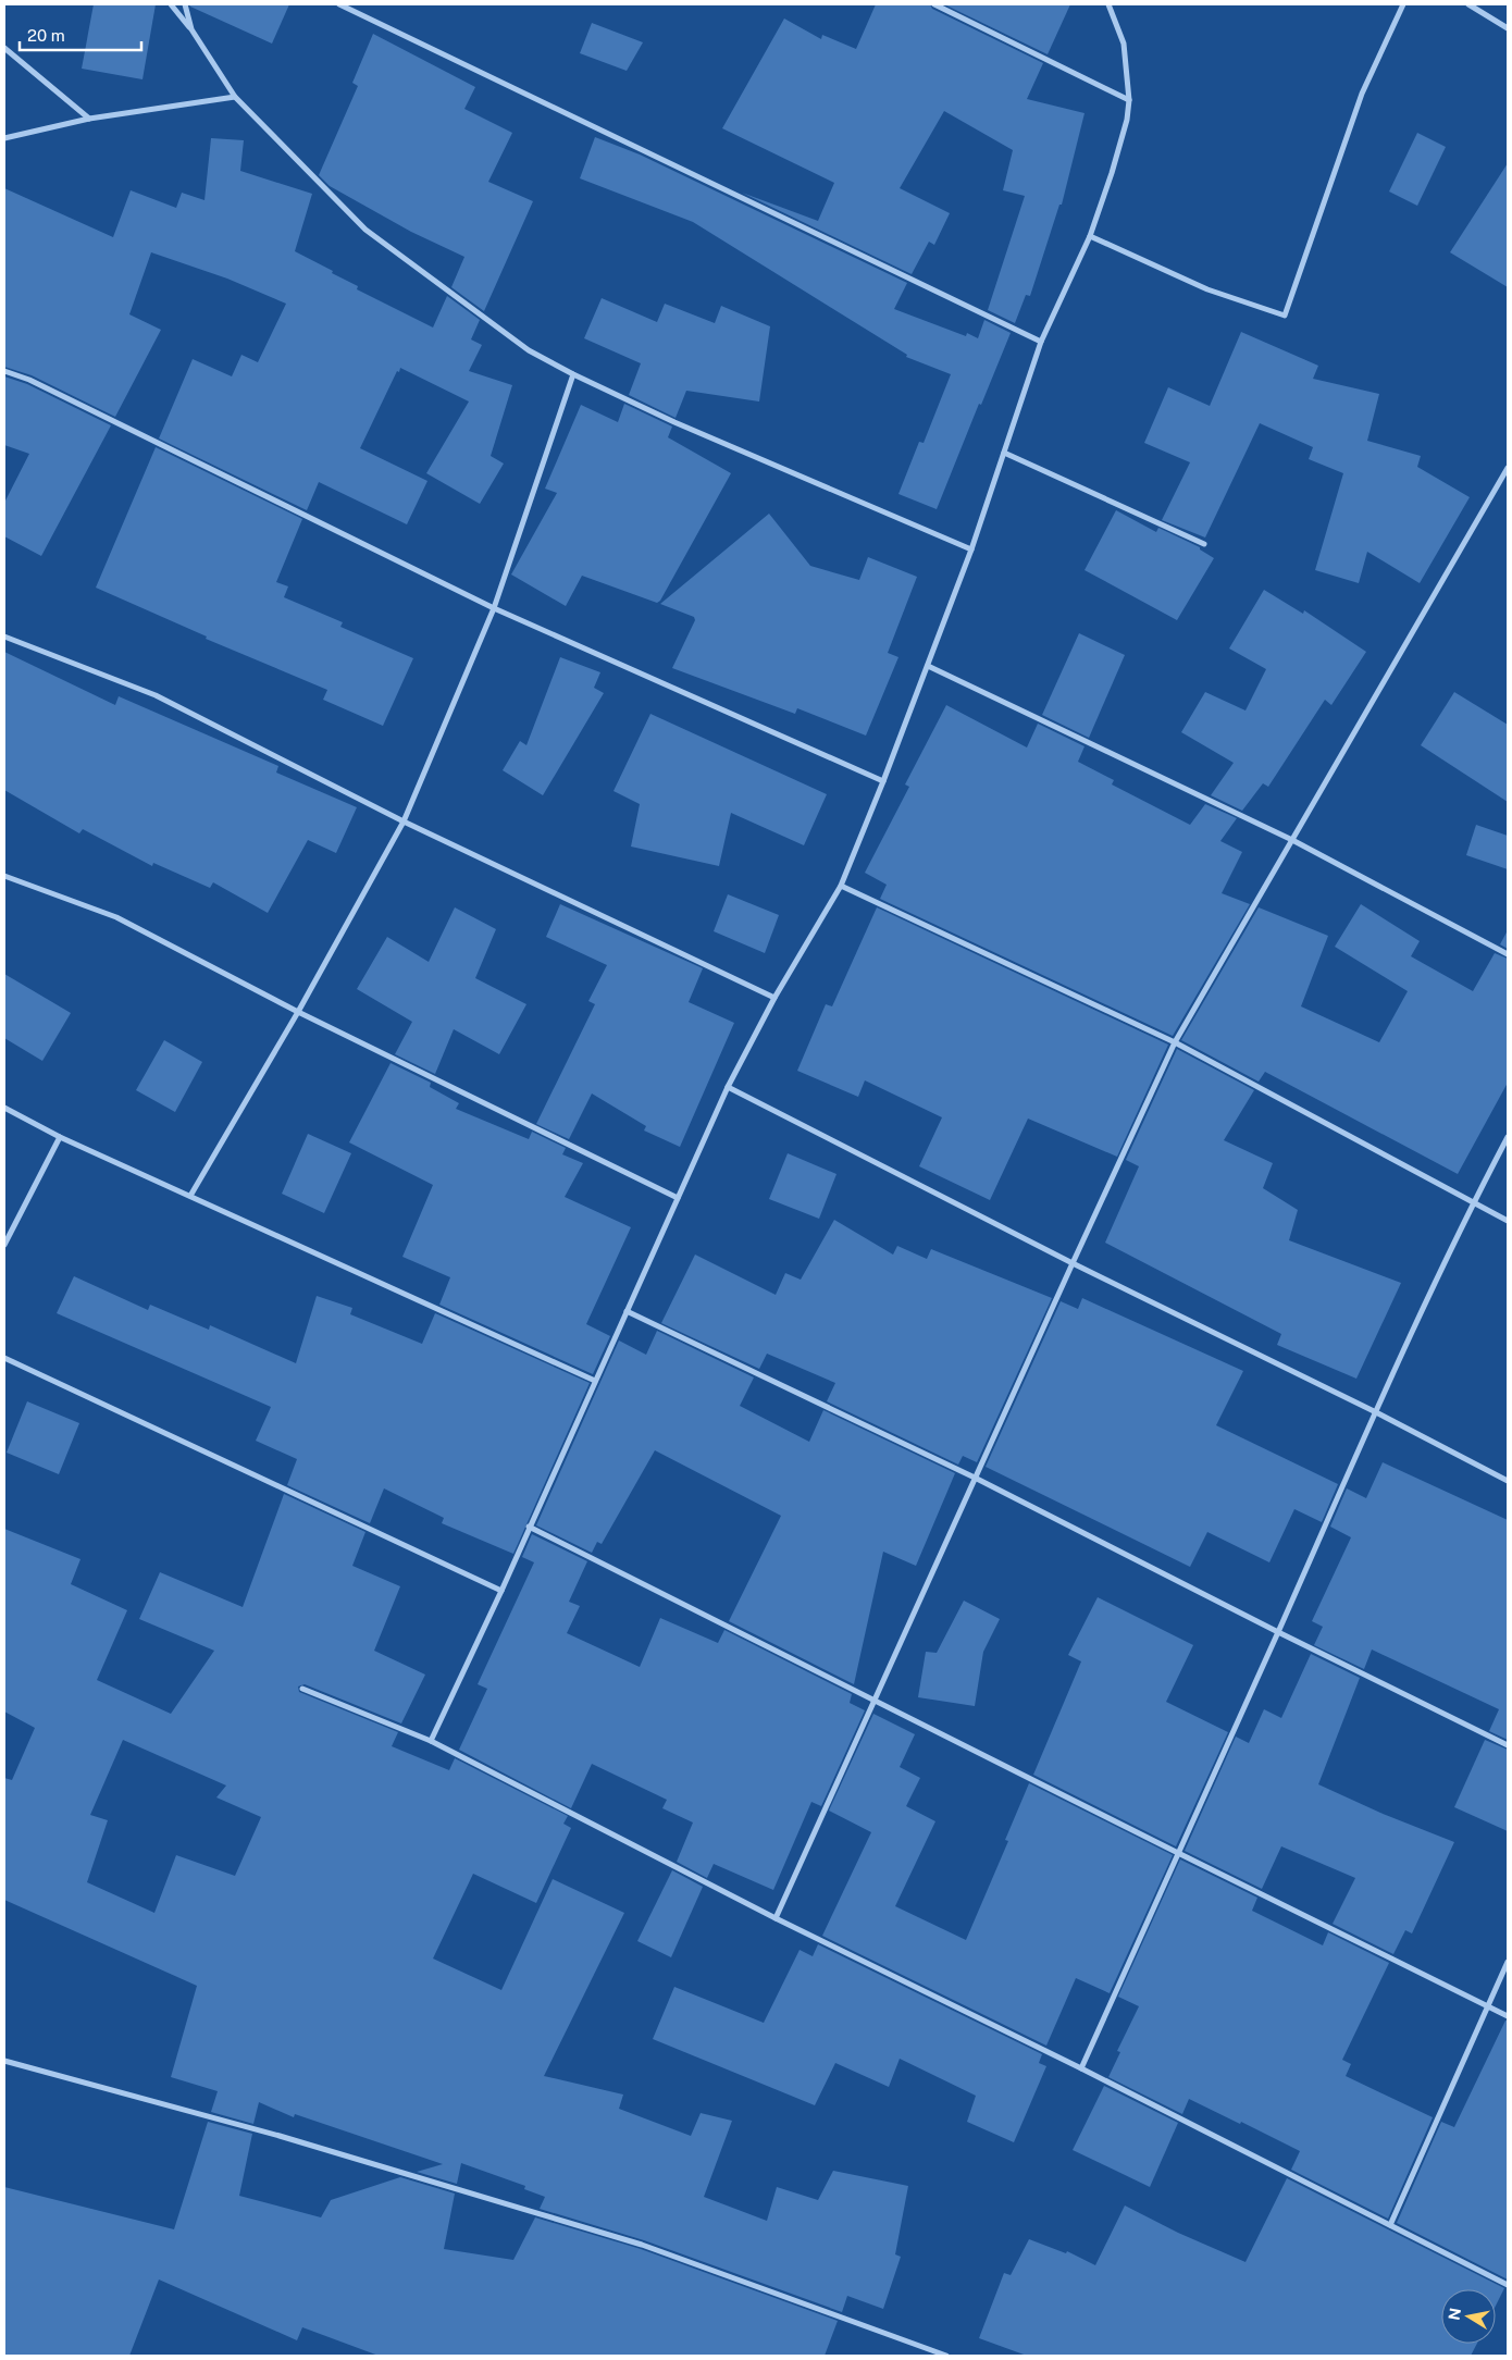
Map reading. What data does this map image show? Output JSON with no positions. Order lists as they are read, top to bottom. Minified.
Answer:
{"scale_bar":"20 m","north":"left"}
